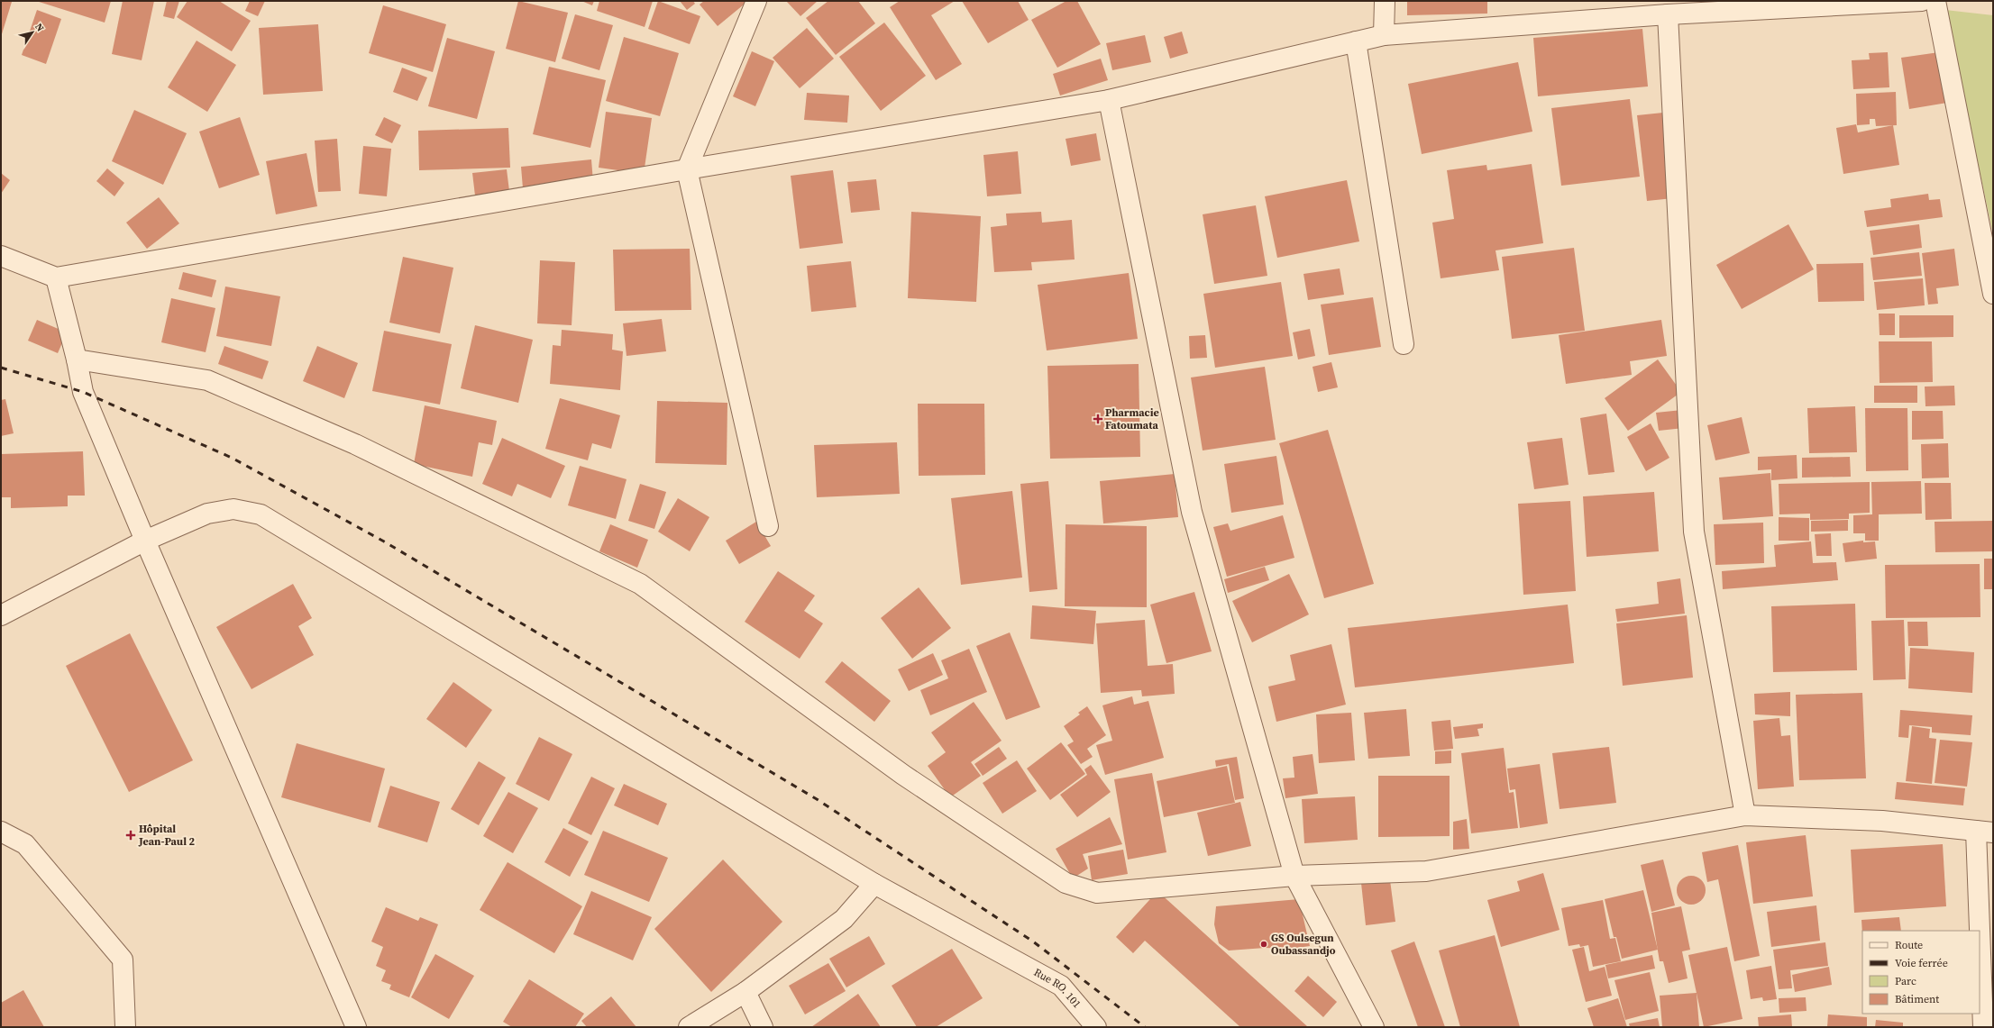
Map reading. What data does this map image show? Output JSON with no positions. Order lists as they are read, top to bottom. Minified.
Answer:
{"streets":{"street":["Rue RO. 101"]},"places":{"health":["Pharmacie Fatoumata","Hôpital Jean-Paul 2"],"other":["GS Oulsegun Oubassandjo"]},"legend":["Route","Voie ferrée","Parc","Bâtiment"],"north":"top right"}
